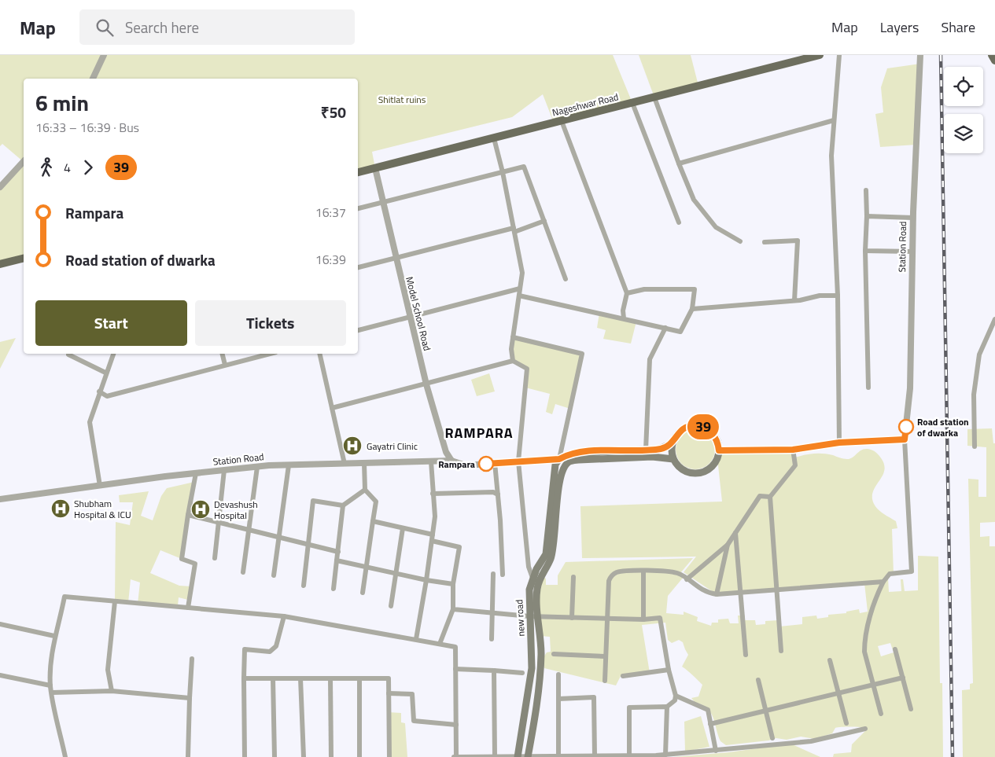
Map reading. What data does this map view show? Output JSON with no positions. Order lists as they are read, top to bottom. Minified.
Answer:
{"streets":{"main road":["Nageshwar Road","new road"],"street":["Station Road","Model School Road"]},"crossings":[["Nageshwar Road","Model School Road"],["Station Road","Model School Road"]],"districts":["RAMPARA"],"parks":["Shitlat ruins"],"places":{"other":["Road station of dwarka","Rampara"],"hospital":["Gayatri Clinic","Shubham Hospital & ICU","Devashush Hospital"]},"lines":["bus line 39"],"page":{"header":"Map","search":"Search here","nav":["Map","Layers","Share"],"on_map":"39","heading":["6 min","16:33 – 16:39 · Bus","₹50"],"legs":["4","39"],"list":[{"name":"Rampara","value":"16:37"},{"name":"Road station of dwarka","value":"16:39"}],"buttons":["Start","Tickets"]}}
